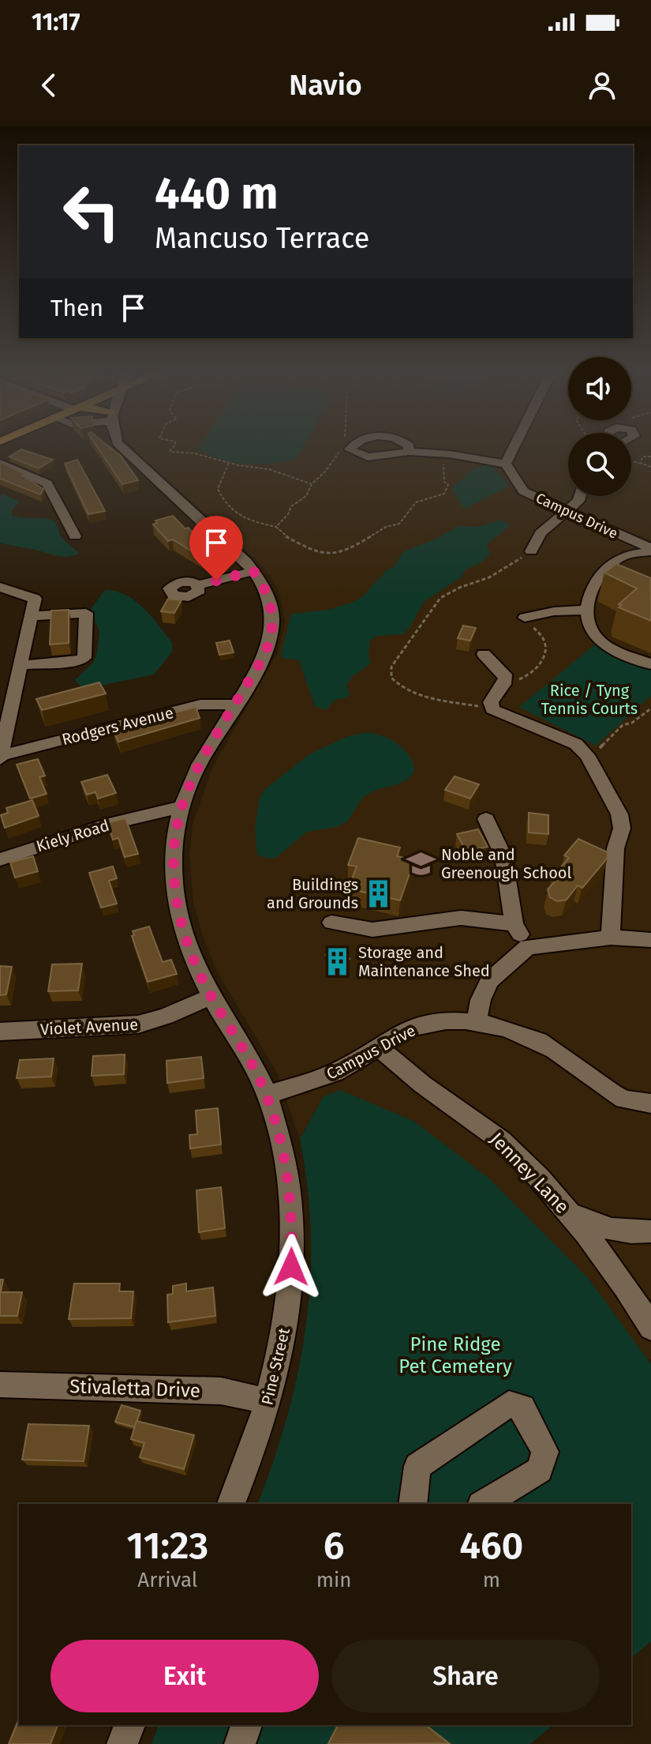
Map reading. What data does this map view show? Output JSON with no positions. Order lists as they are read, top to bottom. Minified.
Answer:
{"streets":{"street":["Campus Drive","Rodgers Avenue","Kiely Road","Violet Avenue","Jenney Lane","Pine Street","Stivaletta Drive"]},"crossings":[["Campus Drive","Jenney Lane"],["Campus Drive","Pine Street"],["Rodgers Avenue","Pine Street"],["Kiely Road","Pine Street"],["Violet Avenue","Pine Street"],["Pine Street","Stivaletta Drive"]],"parks":["Rice / Tyng Tennis Courts","Pine Ridge Pet Cemetery"],"places":{"school or university":["Noble and Greenough School"],"building":["Buildings and Grounds","Storage and Maintenance Shed"]},"page":{"status":"11:17","header":"Navio","turn":["440 m","Mancuso Terrace"],"then":"Then","eta":["11:23","Arrival","6","min","460","m"],"buttons":["Exit","Share"]}}
